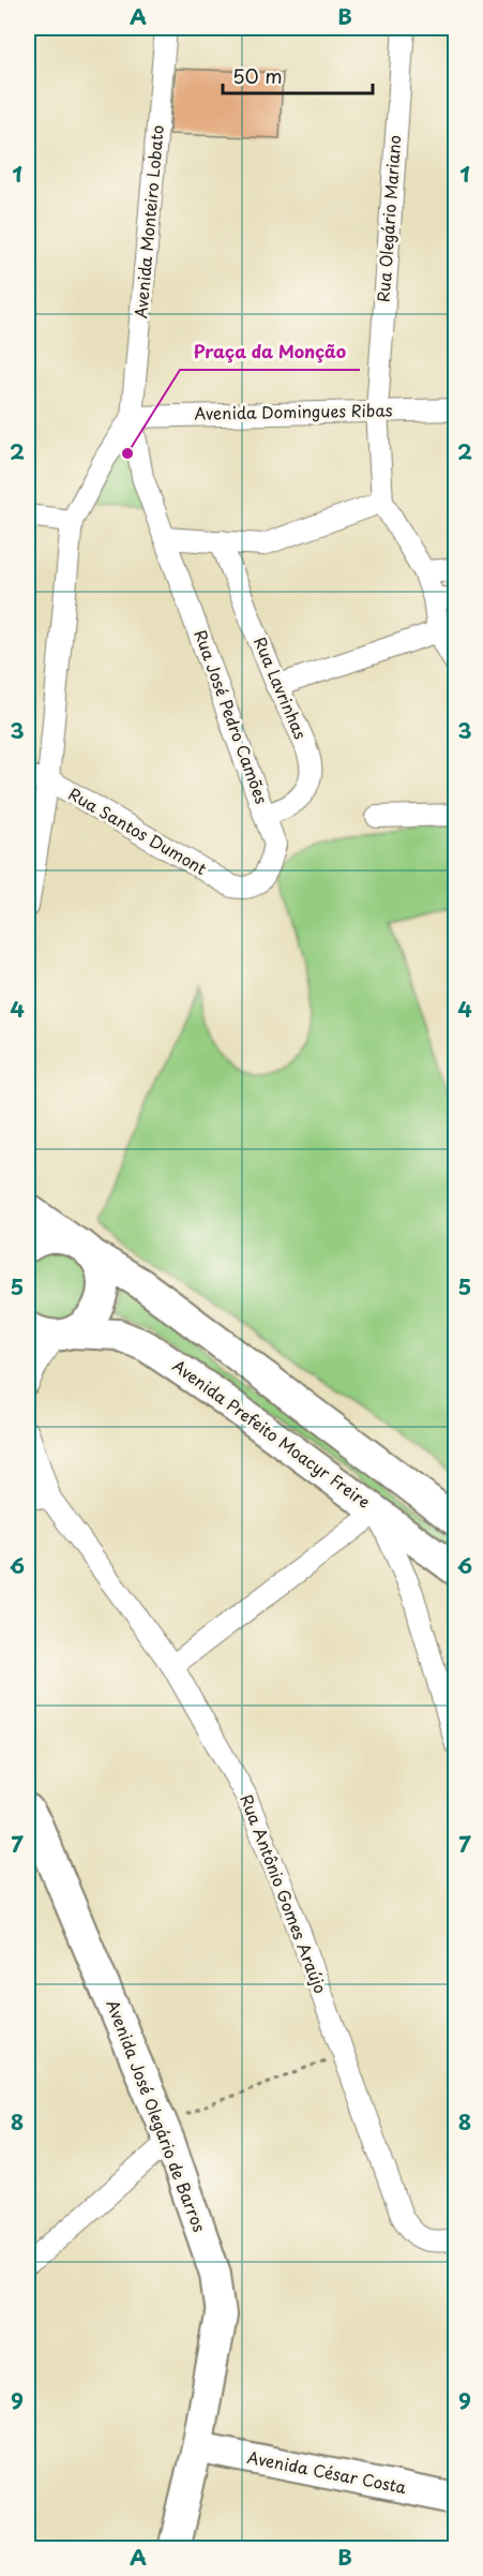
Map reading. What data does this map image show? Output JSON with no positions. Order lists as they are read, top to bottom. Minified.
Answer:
{"streets":{"main road":["Avenida Prefeito Moacyr Freire","Avenida José Olegário de Barros","Avenida César Costa"],"street":["Rua Olegário Mariano","Avenida Monteiro Lobato","Avenida Domingues Ribas","Rua Lavrinhas","Rua José Pedro Camões","Rua Santos Dumont","Rua Antônio Gomes Araújo"]},"crossings":[["Rua Olegário Mariano","Avenida Domingues Ribas"],["Avenida Monteiro Lobato","Avenida Domingues Ribas"],["Avenida Monteiro Lobato","Rua José Pedro Camões"],["Avenida Domingues Ribas","Rua José Pedro Camões"],["Rua Lavrinhas","Rua José Pedro Camões"],["Rua José Pedro Camões","Rua Santos Dumont"],["Avenida José Olegário de Barros","Avenida César Costa"]],"places":["Praça da Monção"],"scale_bar":"50 m","grid":{"columns":["A","B"],"rows":["1","2","3","4","5","6","7","8","9"]}}
